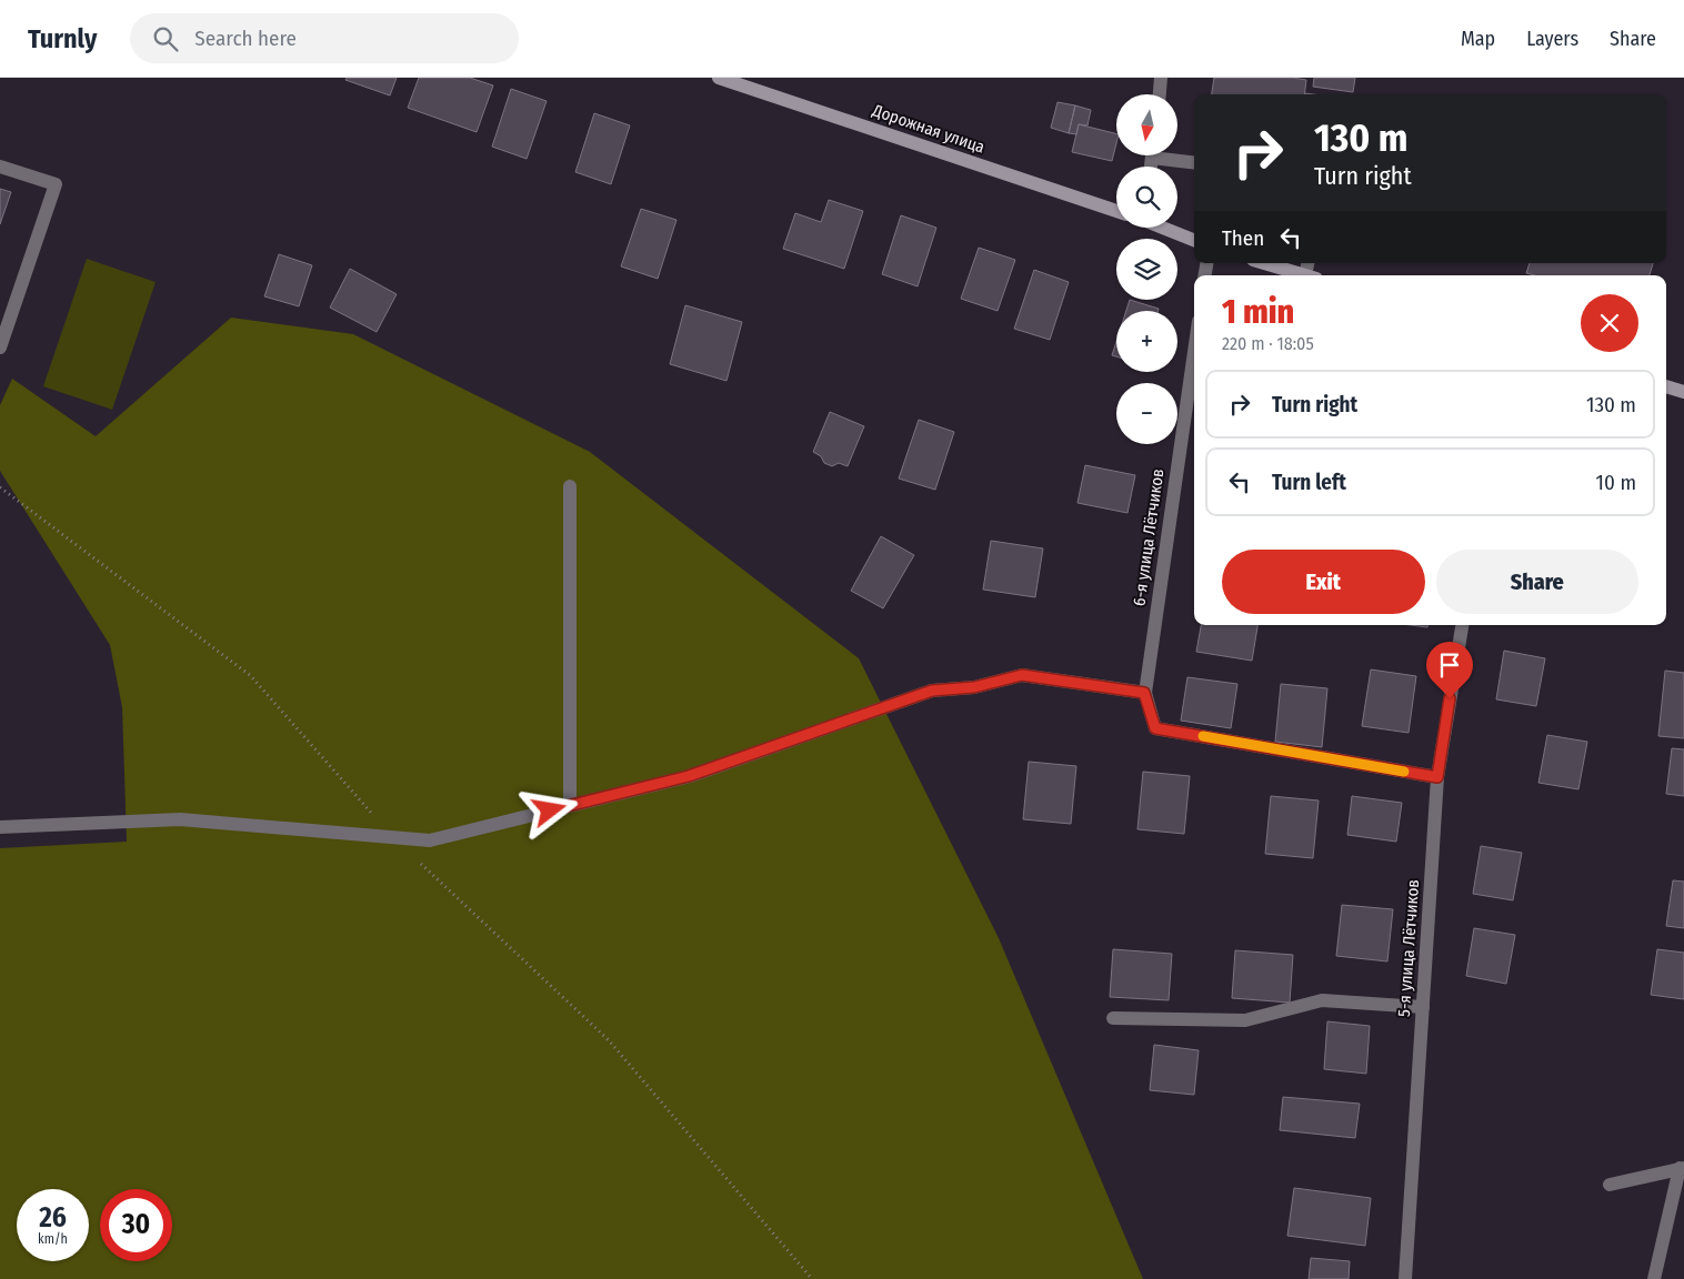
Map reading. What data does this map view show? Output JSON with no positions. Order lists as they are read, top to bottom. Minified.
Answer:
{"streets":{"main road":["Дорожная улица"],"street":["6-я улица Лётчиков","5-я улица Лётчиков"]},"north":"bottom","page":{"header":"Turnly","search":"Search here","nav":["Map","Layers","Share"],"map_buttons":["+","−"],"turn":["130 m","Turn right"],"then":"Then","heading":["1 min","220 m · 18:05"],"list":[{"name":"Turn right","value":"130 m"},{"name":"Turn left","value":"10 m"}],"buttons":["Exit","Share"],"speed":"26 km/h","limit":"30"}}
